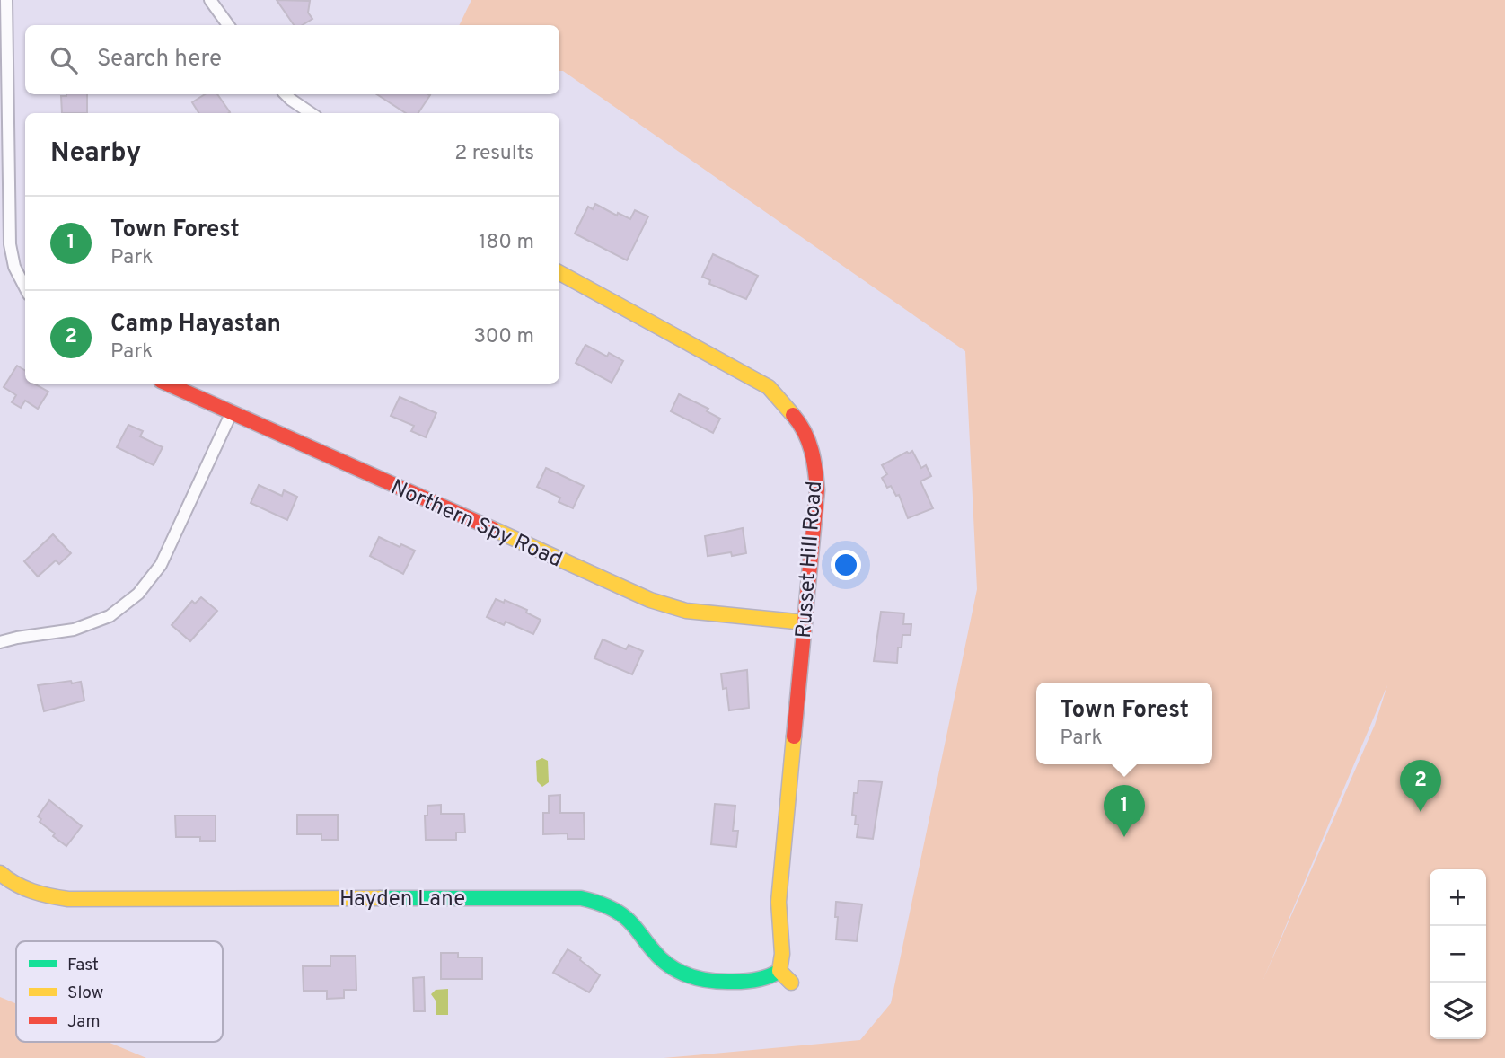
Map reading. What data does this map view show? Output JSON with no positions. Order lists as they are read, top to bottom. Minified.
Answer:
{"streets":{"street":["Northern Spy Road","Russet Hill Road","Hayden Lane"]},"crossings":[["Northern Spy Road","Russet Hill Road"],["Russet Hill Road","Hayden Lane"]],"legend":["Fast","Slow","Jam"],"page":{"search":"Search here","heading":["Nearby","2 results"],"list":[{"mark":"1","name":"Town Forest","note":"Park","value":"180 m"},{"mark":"2","name":"Camp Hayastan","note":"Park","value":"300 m"}],"popup":["Town Forest","Park"],"pins":["2","1"],"map_buttons":["+","−"]}}
